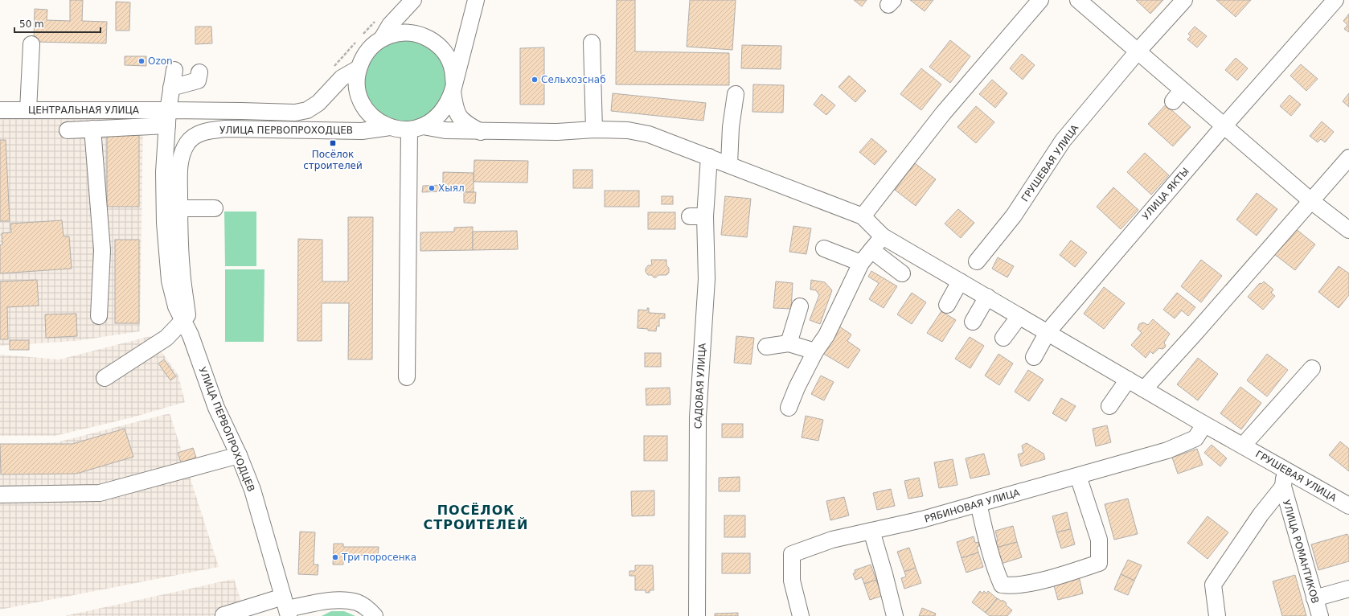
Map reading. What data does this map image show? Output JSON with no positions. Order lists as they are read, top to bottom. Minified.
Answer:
{"streets":{"street":["ЦЕНТРАЛЬНАЯ УЛИЦА","УЛИЦА ПЕРВОПРОХОДЦЕВ","ГРУШЕВАЯ УЛИЦА","УЛИЦА ЯКТЫ","САДОВАЯ УЛИЦА","РЯБИНОВАЯ УЛИЦА","УЛИЦА РОМАНТИКОВ"]},"crossings":[["ЦЕНТРАЛЬНАЯ УЛИЦА","УЛИЦА ПЕРВОПРОХОДЦЕВ"],["УЛИЦА ПЕРВОПРОХОДЦЕВ","ГРУШЕВАЯ УЛИЦА"],["УЛИЦА ПЕРВОПРОХОДЦЕВ","САДОВАЯ УЛИЦА"],["ГРУШЕВАЯ УЛИЦА","УЛИЦА ЯКТЫ"],["ГРУШЕВАЯ УЛИЦА","РЯБИНОВАЯ УЛИЦА"],["ГРУШЕВАЯ УЛИЦА","УЛИЦА РОМАНТИКОВ"]],"districts":["ПОСЁЛОК СТРОИТЕЛЕЙ"],"places":{"other":["Ozon","Сельхозснаб","Хыял","Три поросенка"],"transit":["Посёлок строителей"]},"scale_bar":"50 m"}
